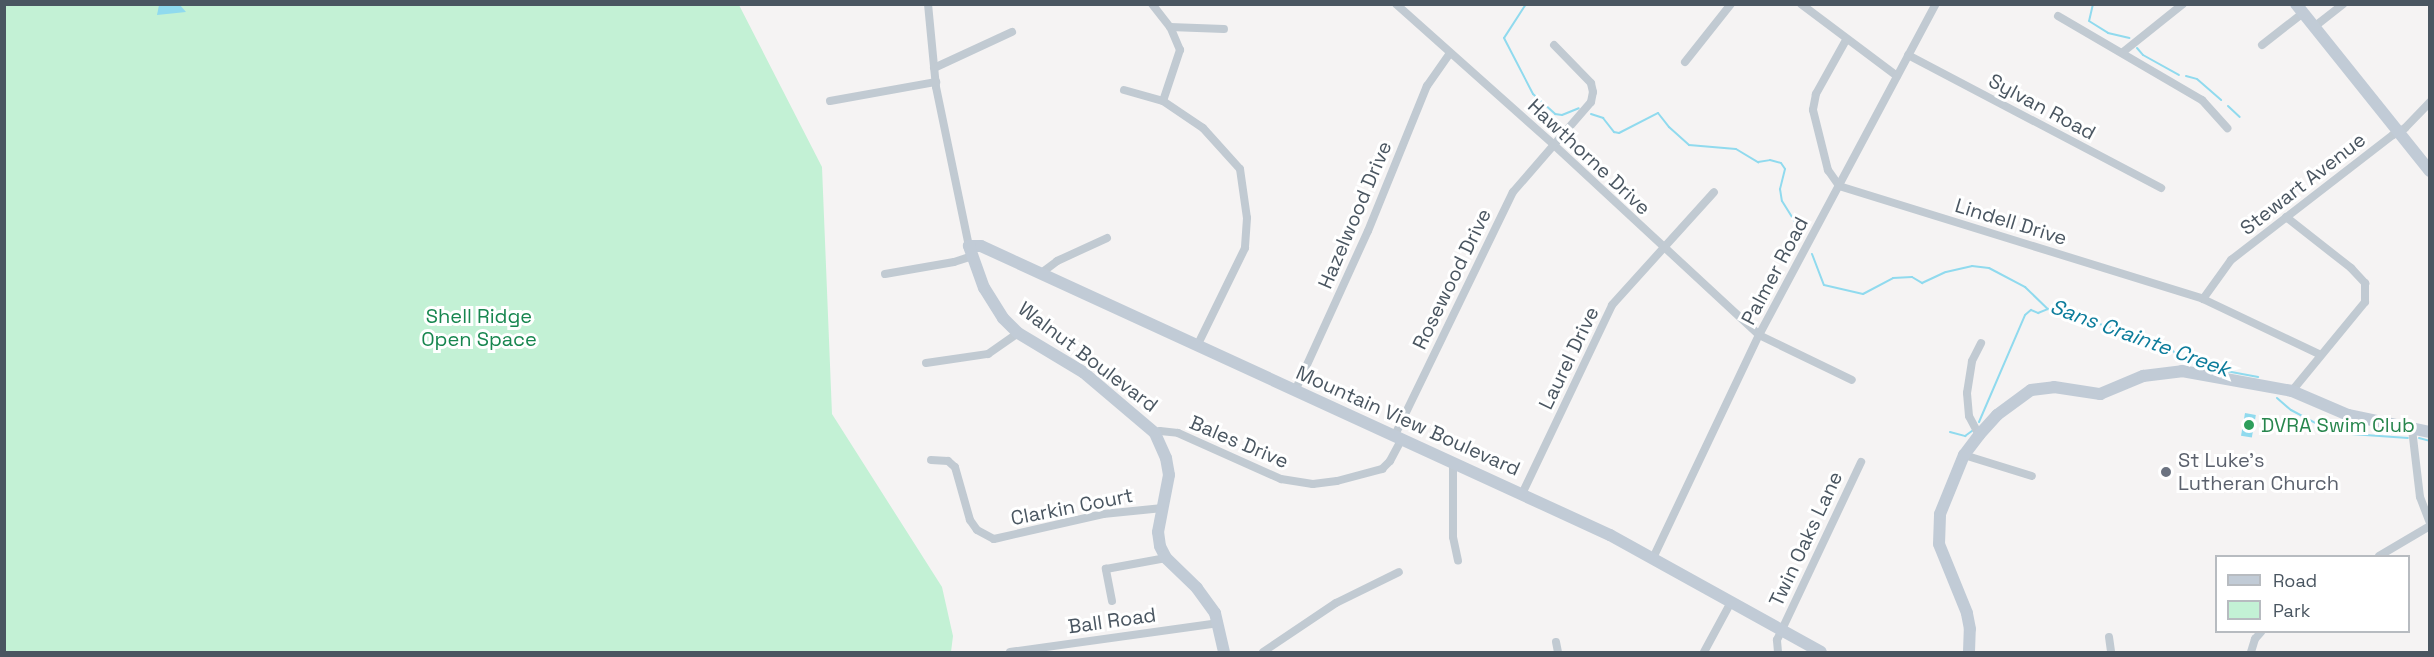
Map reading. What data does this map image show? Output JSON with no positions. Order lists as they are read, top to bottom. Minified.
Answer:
{"streets":{"street":["Sylvan Road","Hawthorne Drive","Stewart Avenue","Hazelwood Drive","Lindell Drive","Palmer Road","Rosewood Drive","Walnut Boulevard","Laurel Drive","Mountain View Boulevard","Bales Drive","Clarkin Court","Twin Oaks Lane","Ball Road"]},"crossings":[["Sylvan Road","Palmer Road"],["Hawthorne Drive","Hazelwood Drive"],["Hawthorne Drive","Palmer Road"],["Hawthorne Drive","Rosewood Drive"],["Hawthorne Drive","Laurel Drive"],["Stewart Avenue","Lindell Drive"],["Hazelwood Drive","Mountain View Boulevard"],["Lindell Drive","Palmer Road"],["Palmer Road","Mountain View Boulevard"],["Rosewood Drive","Mountain View Boulevard"],["Rosewood Drive","Bales Drive"],["Walnut Boulevard","Mountain View Boulevard"],["Walnut Boulevard","Bales Drive"],["Walnut Boulevard","Clarkin Court"],["Laurel Drive","Mountain View Boulevard"],["Mountain View Boulevard","Bales Drive"],["Mountain View Boulevard","Twin Oaks Lane"]],"water":["Sans Crainte Creek"],"parks":["Shell Ridge Open Space"],"places":["DVRA Swim Club","St Luke's Lutheran Church"],"legend":["Road","Park"]}
